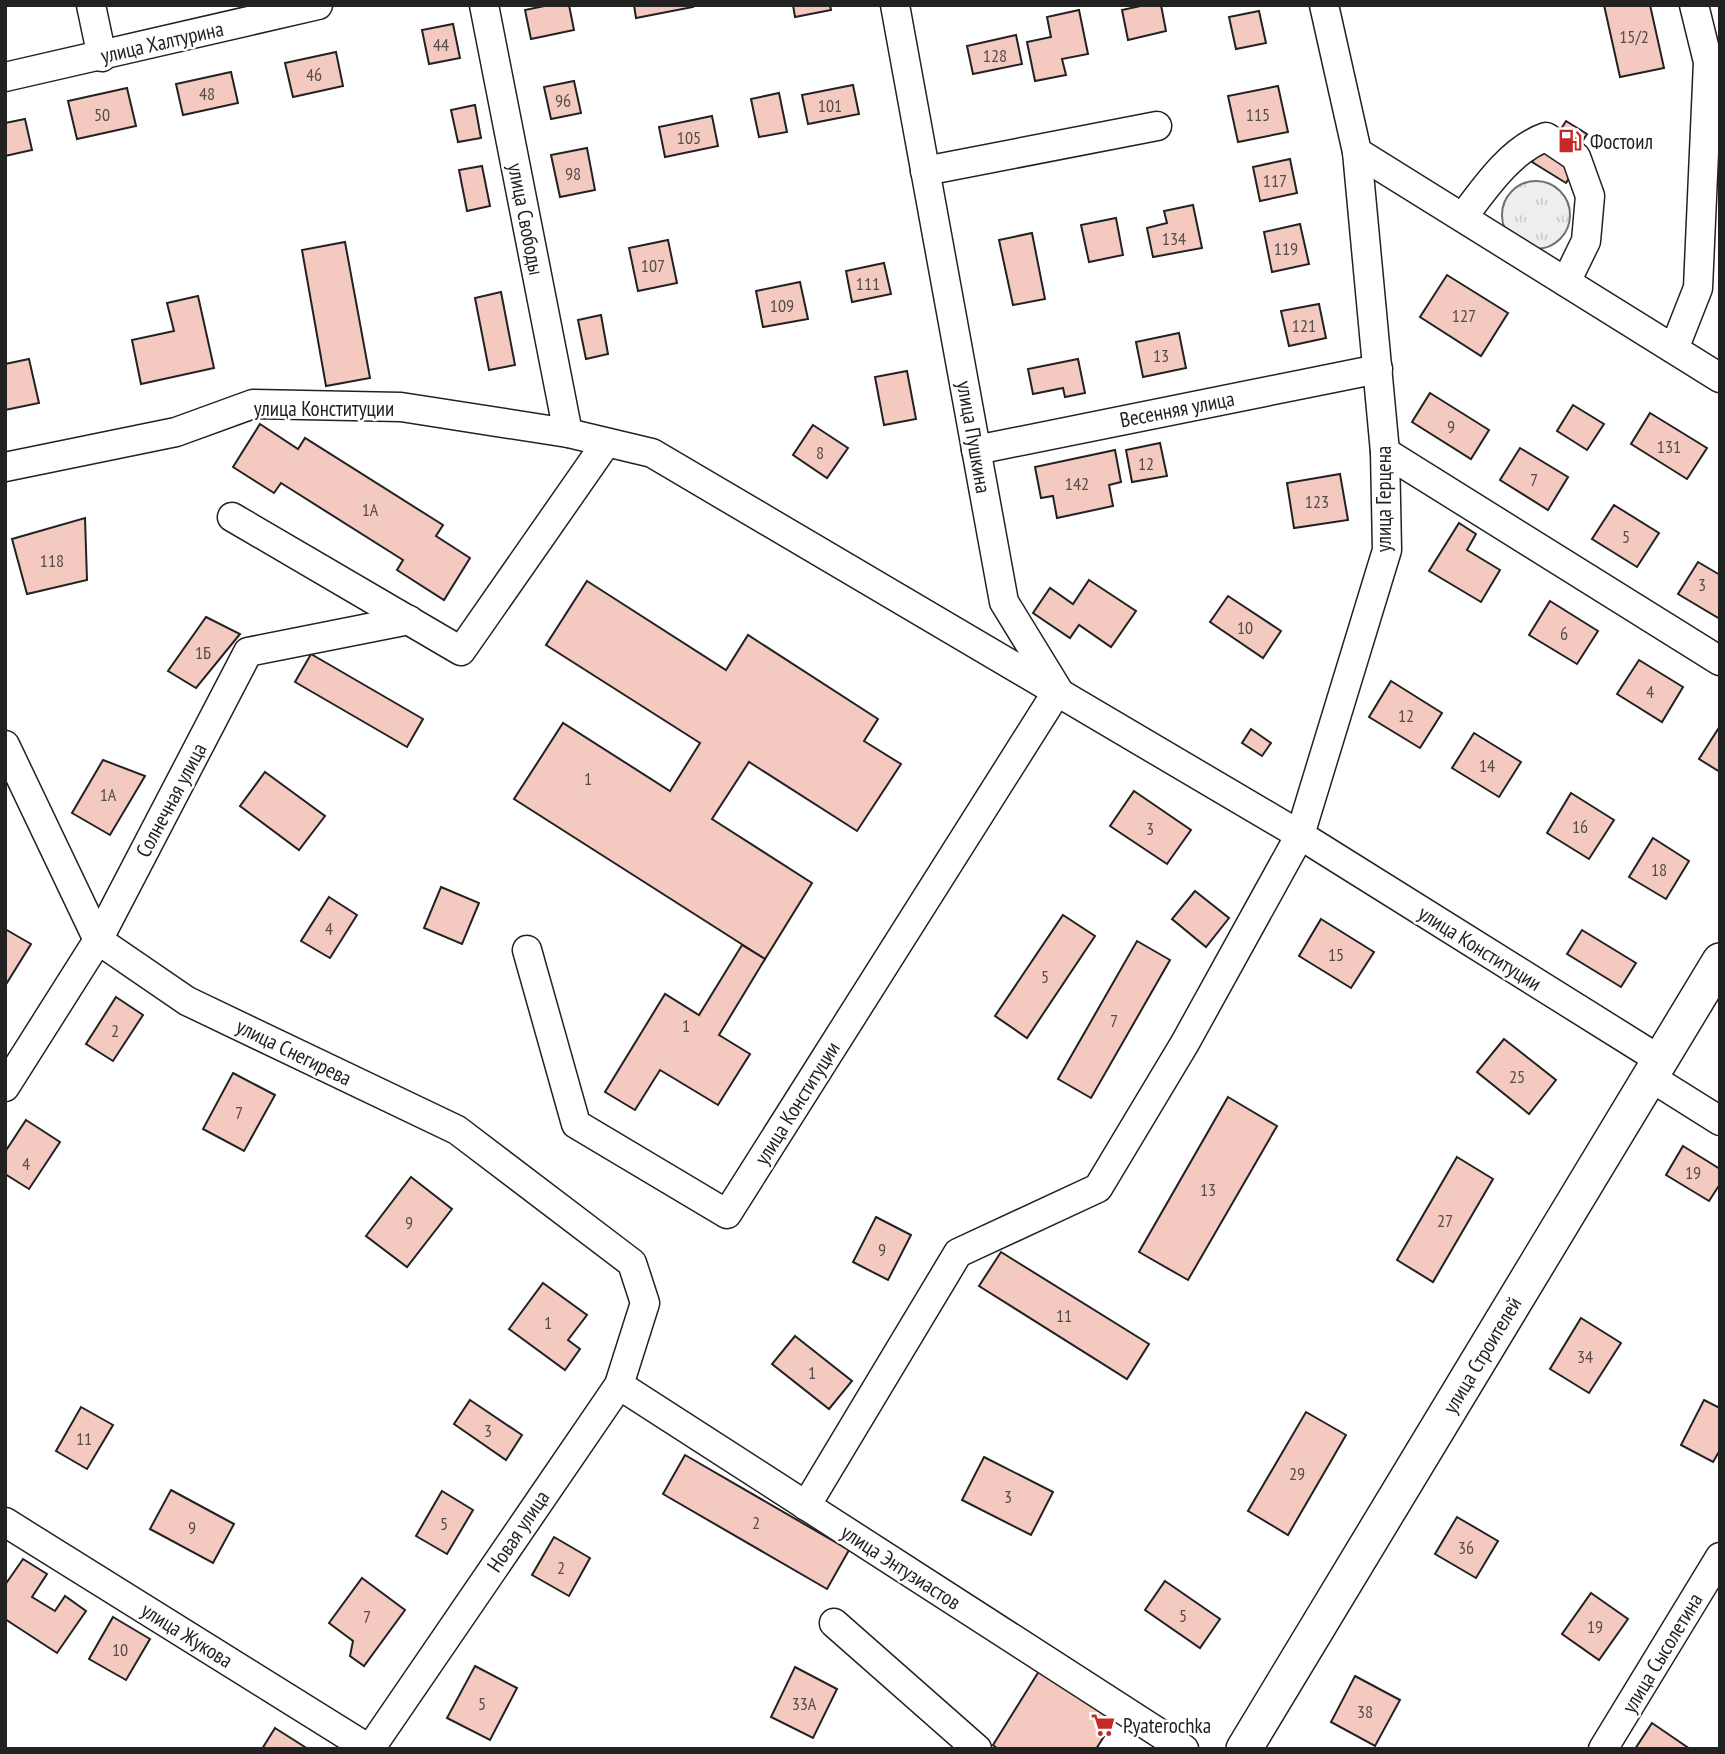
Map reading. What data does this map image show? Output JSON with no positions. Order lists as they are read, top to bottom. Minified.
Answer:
{"streets":{"main road":["улица Строителей"],"street":["улица Халтурина","улица Свободы","улица Конституции","Весенняя улица","улица Пушкина","улица Герцена","Солнечная улица","улица Снегирева","Новая улица","улица Энтузиастов","улица Жукова","улица Сысолетина"]},"crossings":[["улица Свободы","улица Конституции"],["улица Конституции","улица Пушкина"],["улица Конституции","улица Герцена"],["улица Конституции","улица Строителей"],["Весенняя улица","улица Пушкина"],["Весенняя улица","улица Герцена"],["Солнечная улица","улица Снегирева"],["улица Снегирева","Новая улица"],["Новая улица","улица Энтузиастов"],["Новая улица","улица Жукова"]],"places":{"fuel station":["Фостоил"],"supermarket":["Pyaterochka"]},"house_numbers":["15/2","44","128","46","48","96","101","50","115","105","98","117","134","119","107","111","109","127","121","13","9","131","8","12","7","142","123","1А","5","118","3","10","6","1Б","4","12","14","1","1А","16","3","18","4","15","5","7","1","2","25","7","4","19","13","27","9","9","11","1","34","1","3","11","29","3","2","5","9","36","2","5","7","19","10","5","33А","38"]}
